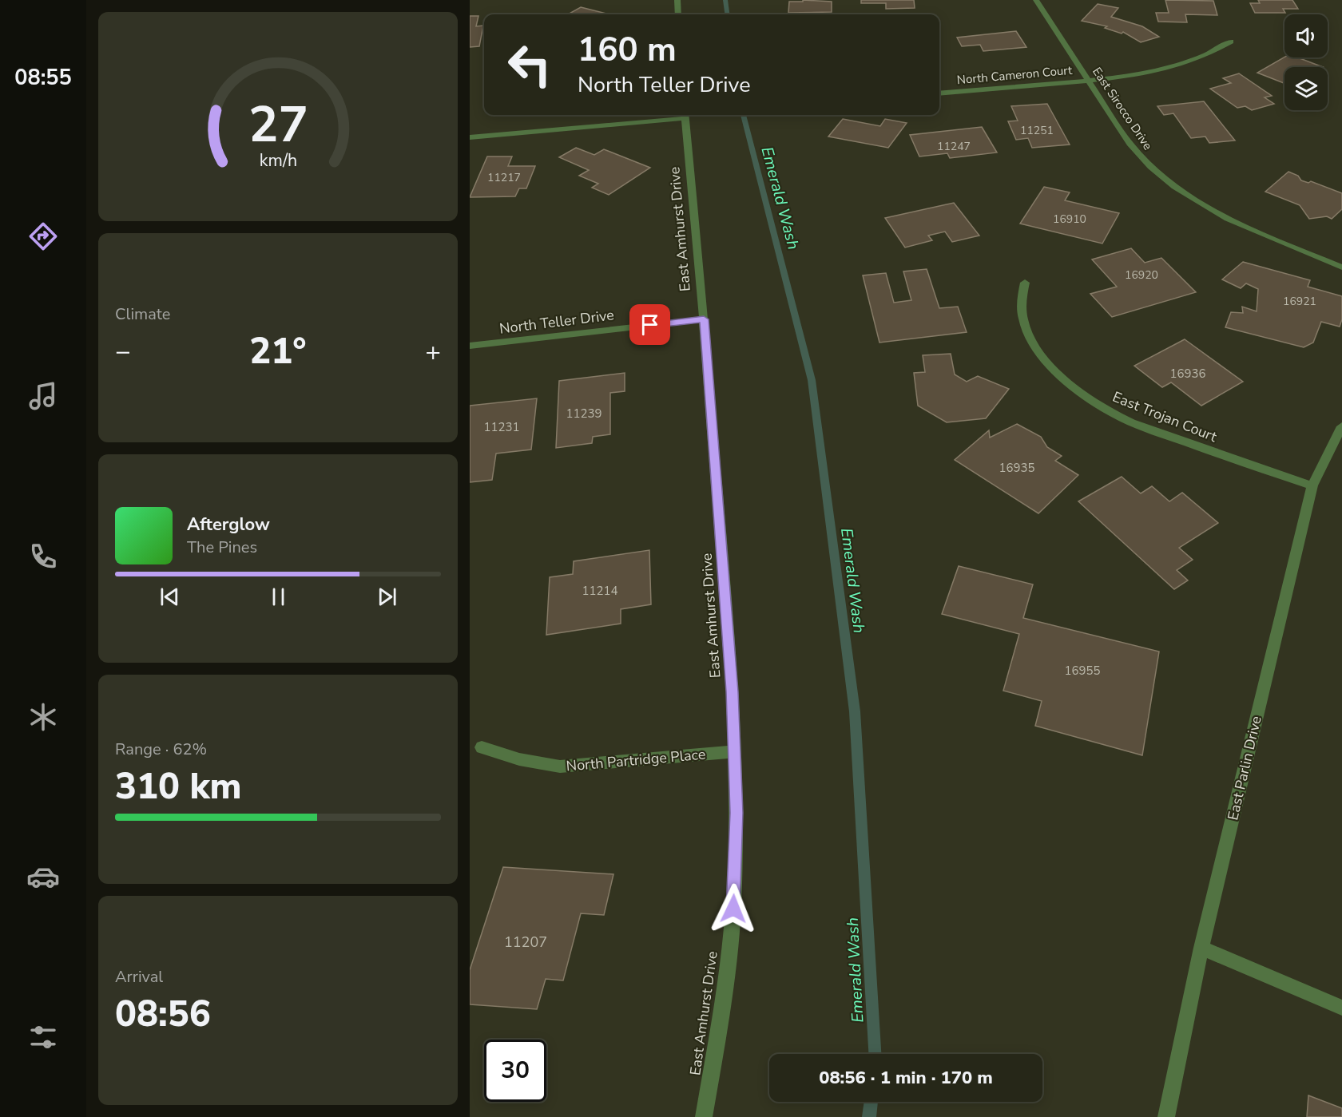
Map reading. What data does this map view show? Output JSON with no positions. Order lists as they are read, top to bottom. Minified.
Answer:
{"streets":{"street":["North Cameron Court","East Sirocco Drive","East Amhurst Drive","North Teller Drive","East Trojan Court","North Partridge Place","East Parlin Drive"]},"crossings":[["North Cameron Court","East Sirocco Drive"],["East Amhurst Drive","North Teller Drive"],["East Amhurst Drive","North Partridge Place"],["East Trojan Court","East Parlin Drive"]],"water":["Emerald Wash"],"house_numbers":["11251","11247","11217","16910","16920","16921","16936","11239","11231","16935","11214","16955","11207"],"page":{"tabs":"08:55","turn":["160 m","North Teller Drive"],"tile":["Climate",["Range · 62%","310 km"],["Arrival","08:56"]],"heat":["−","21°","+"],"song":["Afterglow","The Pines"],"limit":"30","trip":"08:56 · 1 min · 170 m","gauge":["27","km/h"]}}
